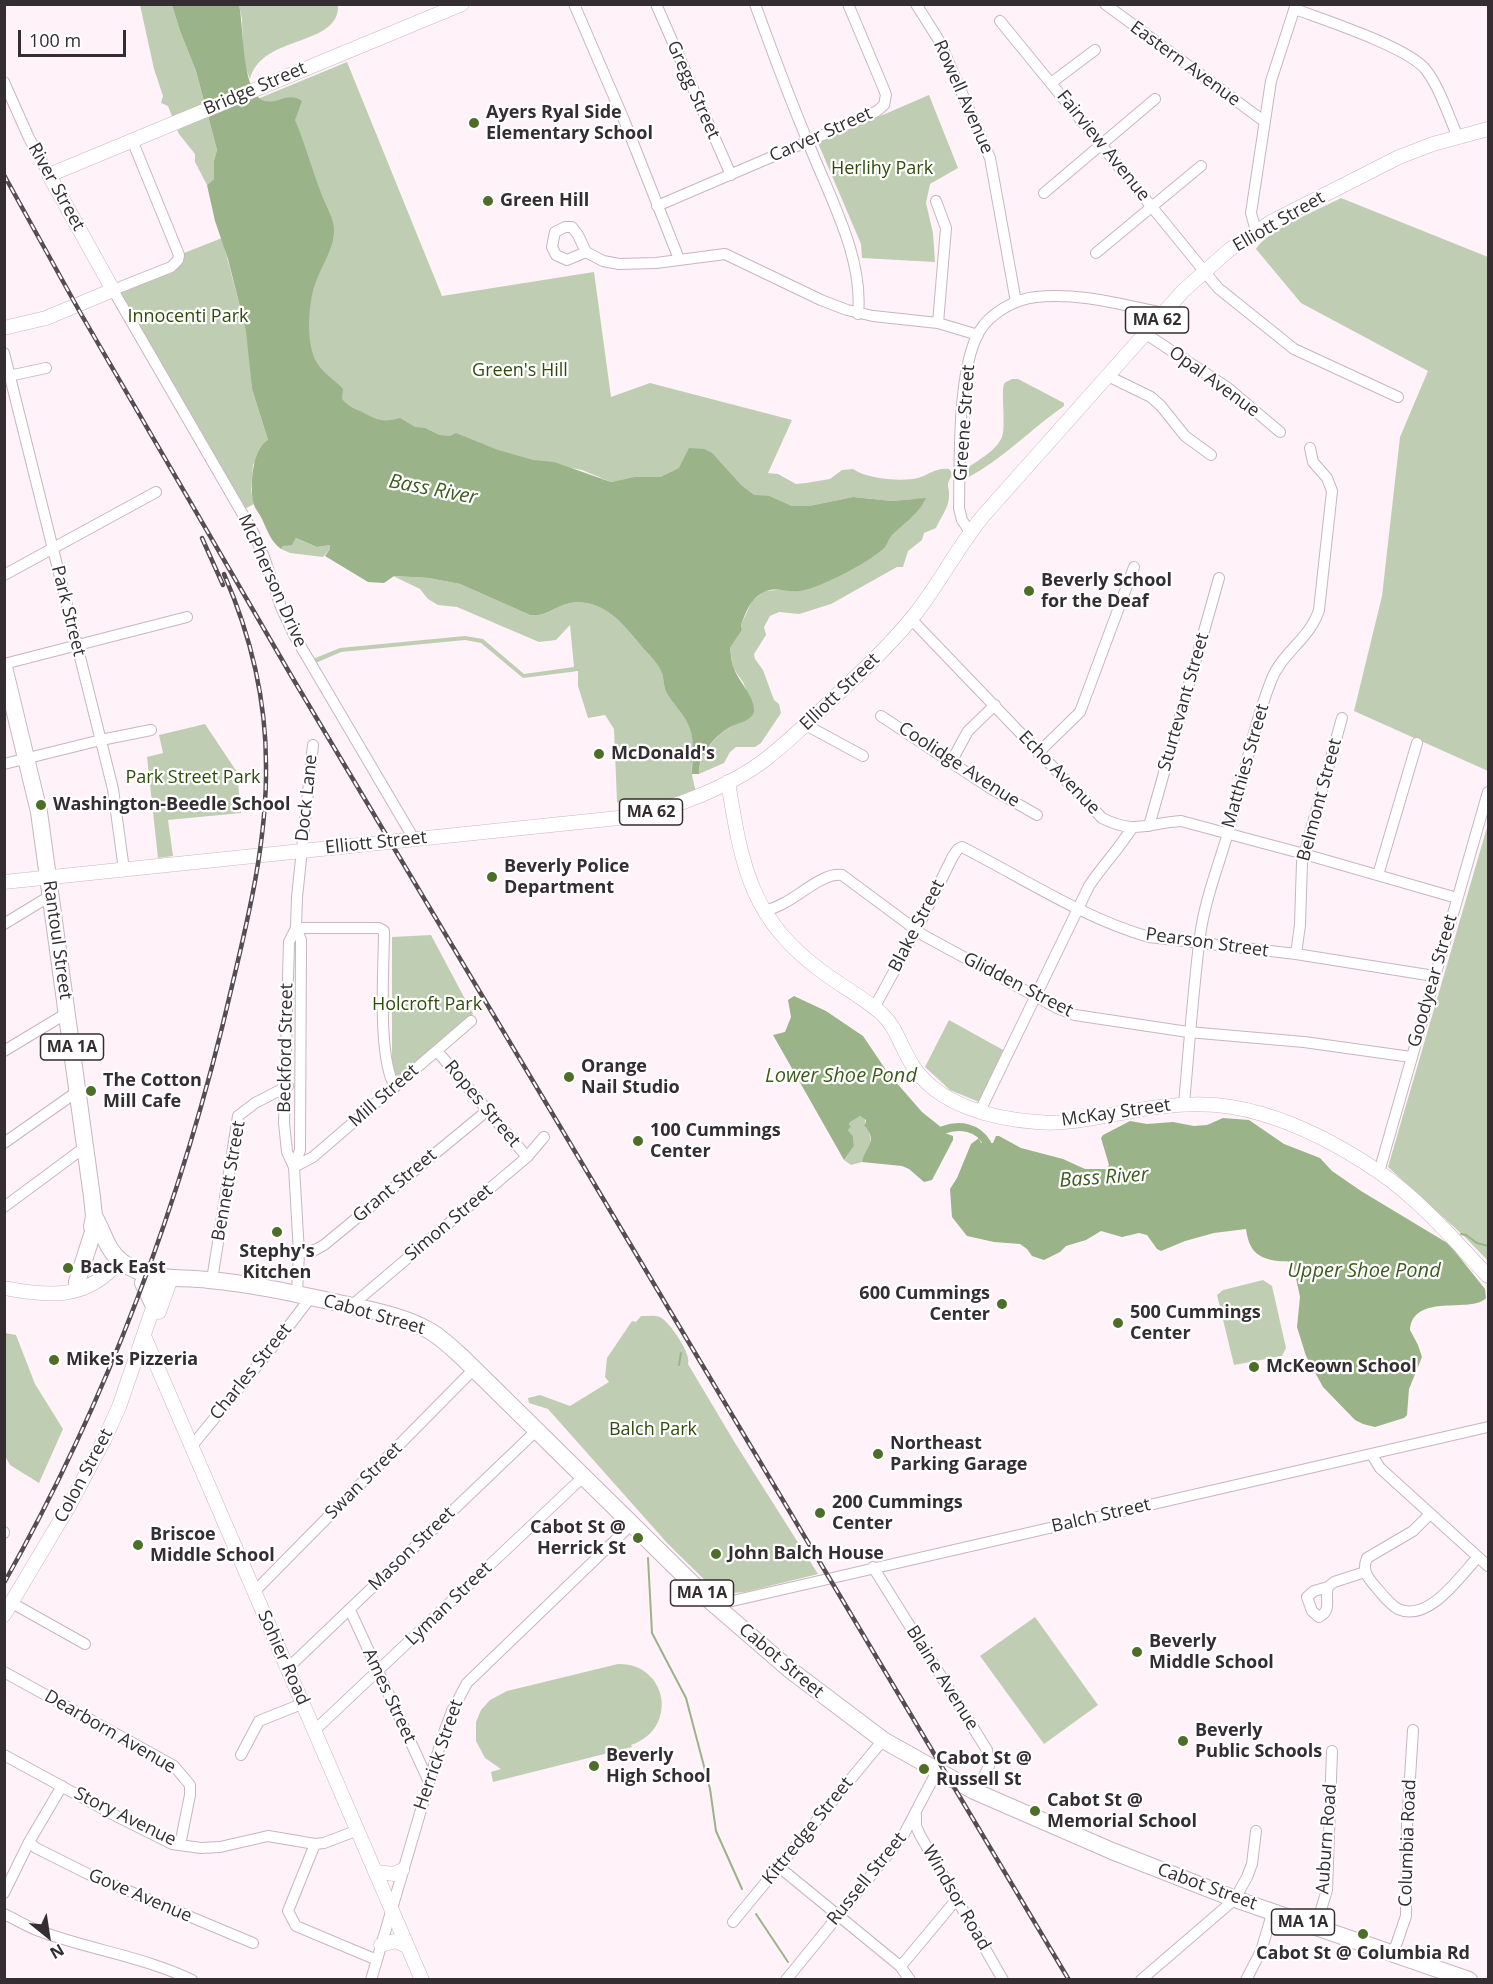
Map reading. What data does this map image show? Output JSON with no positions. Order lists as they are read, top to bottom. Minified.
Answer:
{"streets":{"highway":["Rantoul Street","MA 1A","Cabot Street"],"main road":["Bridge Street","River Street","Elliott Street","MA 62","McKay Street","Colon Street","Sohier Road"],"street":["Eastern Avenue","Gregg Street","Rowell Avenue","Carver Street","Fairview Avenue","Opal Avenue","Greene Street","McPherson Drive","Park Street","Sturtevant Street","Coolidge Avenue","Matthies Street","Echo Avenue","Dock Lane","Belmont Street","Blake Street","Pearson Street","Goodyear Street","Glidden Street","Beckford Street","Mill Street","Ropes Street","Bennett Street","Grant Street","Simon Street","Charles Street","Swan Street","Balch Street","Mason Street","Lyman Street","Blaine Avenue","Ames Street","Dearborn Avenue","Herrick Street","Story Avenue","Kittredge Street","Auburn Road","Columbia Road","Russell Street","Gove Avenue","Windsor Road"]},"crossings":[["Bridge Street","River Street"],["Gregg Street","Carver Street"],["Rowell Avenue","Greene Street"],["Fairview Avenue","Elliott Street"],["River Street","McPherson Drive"],["Elliott Street","Opal Avenue"],["Elliott Street","Greene Street"],["Elliott Street","McPherson Drive"],["Elliott Street","Park Street"],["Elliott Street","Echo Avenue"],["Elliott Street","Dock Lane"],["Elliott Street","Rantoul Street"],["Elliott Street","Beckford Street"],["Elliott Street","McKay Street"],["Sturtevant Street","Echo Avenue"],["Matthies Street","Echo Avenue"],["Matthies Street","Pearson Street"],["Matthies Street","Glidden Street"],["Matthies Street","McKay Street"],["Echo Avenue","Belmont Street"],["Echo Avenue","Goodyear Street"],["Dock Lane","Beckford Street"],["Belmont Street","Pearson Street"],["Blake Street","Pearson Street"],["Blake Street","Glidden Street"],["Blake Street","McKay Street"],["Rantoul Street","Cabot Street"],["Pearson Street","Goodyear Street"],["Goodyear Street","Glidden Street"],["Goodyear Street","McKay Street"],["Glidden Street","McKay Street"],["Beckford Street","Mill Street"],["Beckford Street","Bennett Street"],["Beckford Street","Grant Street"],["Beckford Street","Cabot Street"],["Beckford Street","Charles Street"],["Mill Street","Ropes Street"],["Ropes Street","Grant Street"],["Ropes Street","Simon Street"],["Bennett Street","Cabot Street"],["Simon Street","Cabot Street"],["Cabot Street","Charles Street"],["Cabot Street","Colon Street"],["Cabot Street","Swan Street"],["Cabot Street","Balch Street"],["Cabot Street","Mason Street"],["Cabot Street","Lyman Street"],["Cabot Street","Blaine Avenue"],["Cabot Street","Herrick Street"],["Cabot Street","Kittredge Street"],["Cabot Street","Auburn Road"],["Cabot Street","Columbia Road"],["Cabot Street","Russell Street"],["Charles Street","Sohier Road"],["Colon Street","Sohier Road"],["Swan Street","Sohier Road"],["Balch Street","Blaine Avenue"],["Mason Street","Sohier Road"],["Mason Street","Ames Street"],["Lyman Street","Sohier Road"],["Lyman Street","Ames Street"],["Sohier Road","Herrick Street"],["Sohier Road","Story Avenue"],["Ames Street","Herrick Street"],["Dearborn Avenue","Story Avenue"],["Russell Street","Windsor Road"]],"water":["Bass River","Lower Shoe Pond","Upper Shoe Pond"],"parks":["Herlihy Park","Innocenti Park","Green's Hill","Park Street Park","Holcroft Park","Balch Park"],"places":["Ayers Ryal Side Elementary School","Green Hill","Beverly School for the Deaf","McDonald's","Washington-Beedle School","Beverly Police Department","Orange Nail Studio","The Cotton Mill Cafe","100 Cummings Center","Stephy's Kitchen","Back East","600 Cummings Center","500 Cummings Center","Mike's Pizzeria","McKeown School","Northeast Parking Garage","200 Cummings Center","Cabot St @ Herrick St","Briscoe Middle School","John Balch House","Beverly Middle School","Beverly Public Schools","Beverly High School","Cabot St @ Russell St","Cabot St @ Memorial School","Cabot St @ Columbia Rd"],"scale_bar":"100 m","north":"bottom right"}
